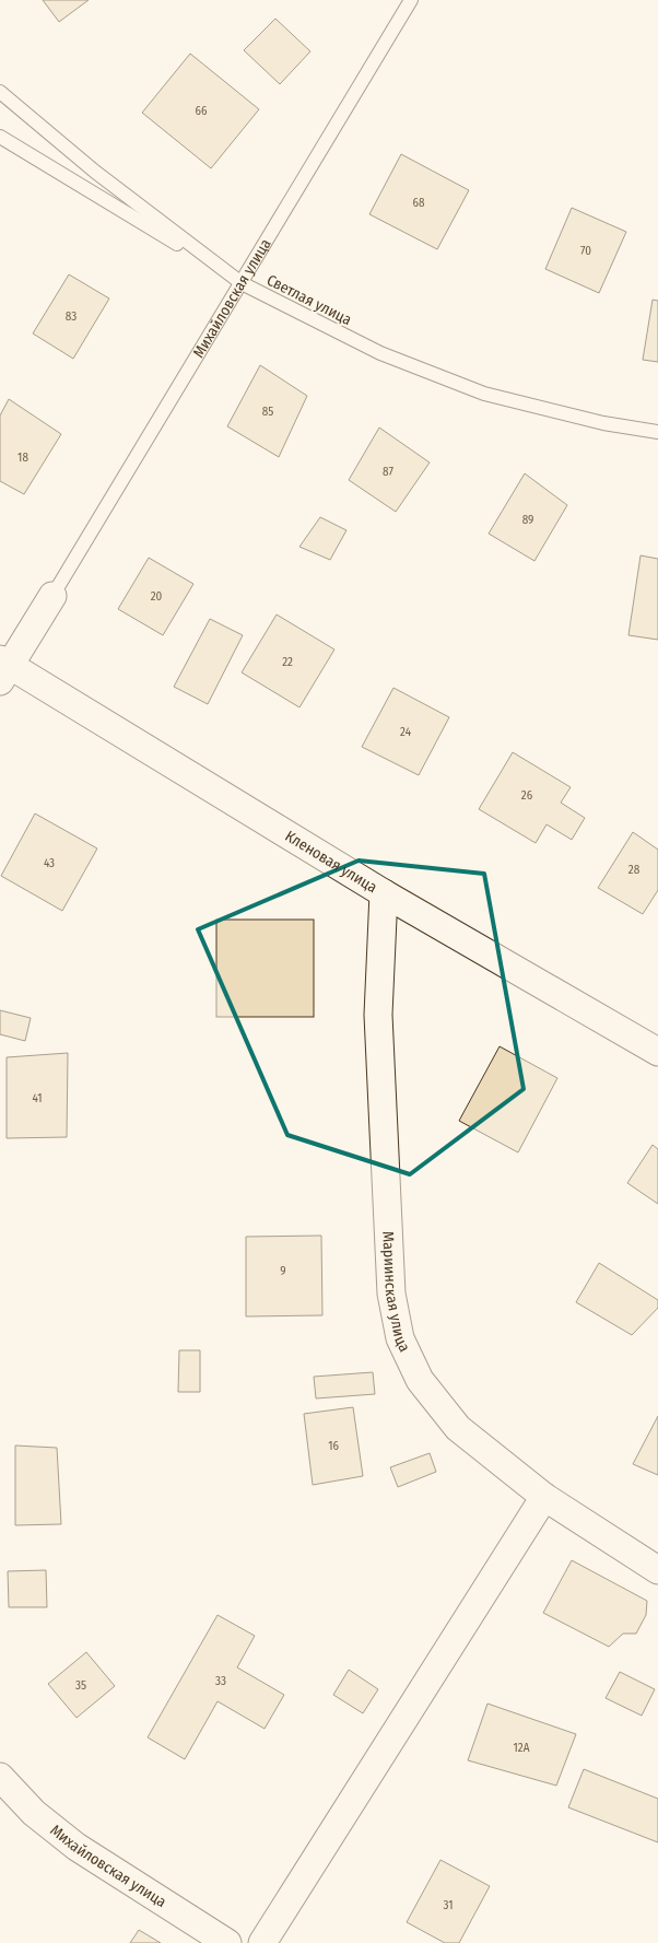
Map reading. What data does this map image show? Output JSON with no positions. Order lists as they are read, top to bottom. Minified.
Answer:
{"streets":{"street":["Михайловская улица","Кленовая улица","Мариинская улица"],"lane":["Светлая улица"]},"crossings":[["Михайловская улица","Светлая улица"],["Кленовая улица","Мариинская улица"]],"house_numbers":["66","68","70","83","85","18","87","89","20","22","24","26","43","28","41","9","16","33","35","12А","31"]}
